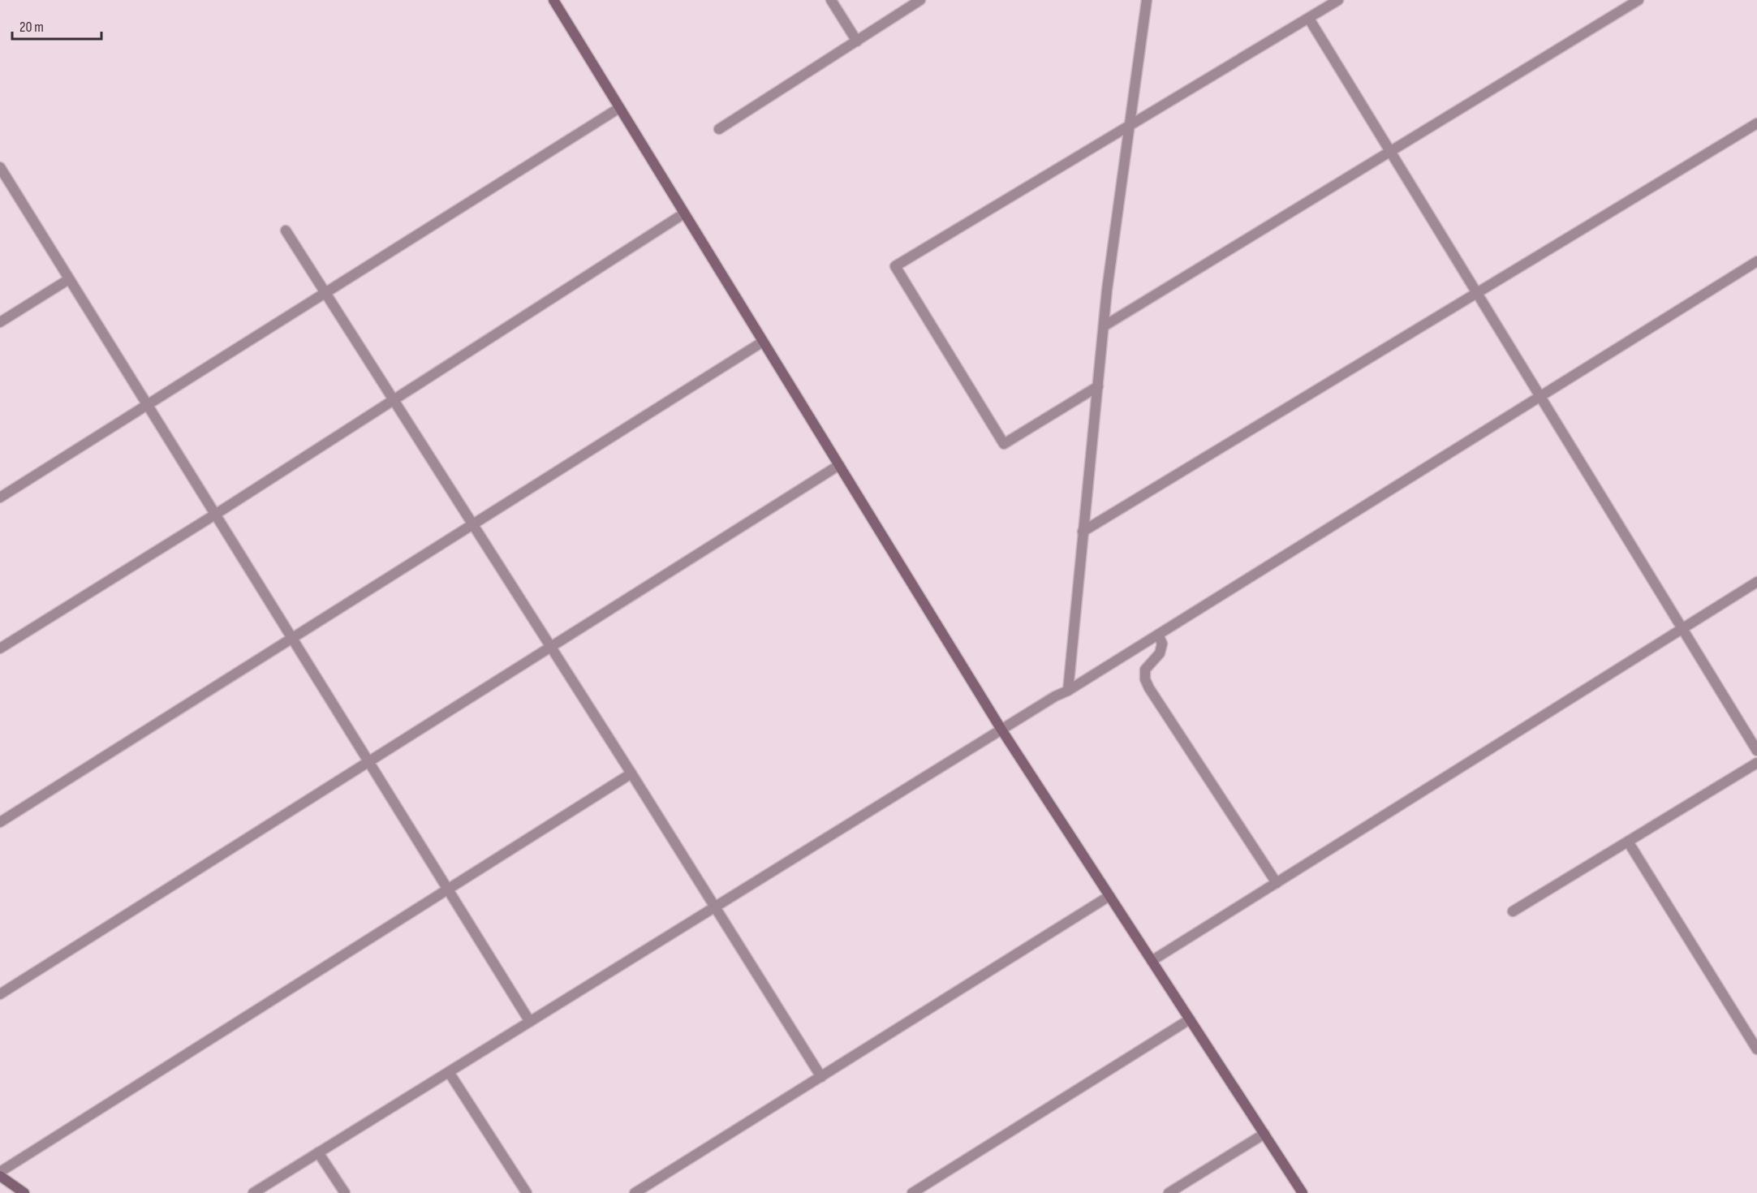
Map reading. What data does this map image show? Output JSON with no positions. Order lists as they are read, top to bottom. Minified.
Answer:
{"scale_bar":"20 m"}
